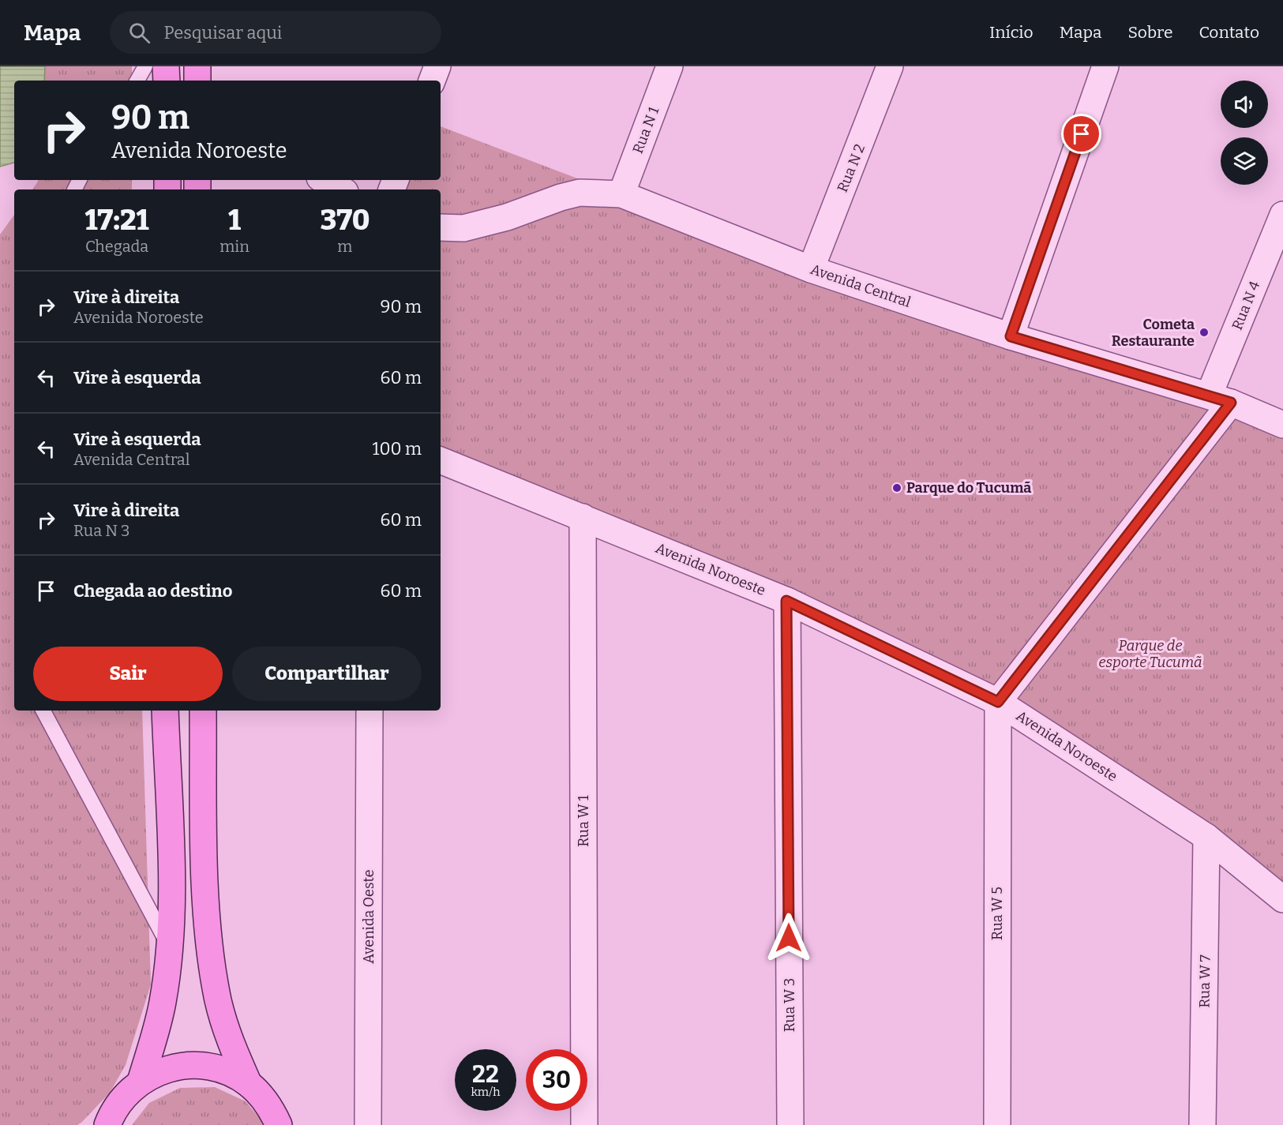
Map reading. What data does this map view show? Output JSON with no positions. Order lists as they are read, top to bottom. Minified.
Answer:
{"streets":{"street":["Rua N 1","Rua N 2","Avenida Central","Rua N 4","Avenida Noroeste","Rua W 1","Rua W 5","Avenida Oeste","Rua W 7","Rua W 3"]},"crossings":[["Rua N 1","Avenida Central"],["Rua N 2","Avenida Central"],["Avenida Central","Rua N 4"],["Rua N 4","Avenida Noroeste"],["Rua N 4","Rua W 5"],["Avenida Noroeste","Rua W 1"],["Avenida Noroeste","Rua W 5"],["Avenida Noroeste","Rua W 7"],["Avenida Noroeste","Rua W 3"]],"parks":["Parque de esporte Tucumã"],"places":["Cometa Restaurante","Parque do Tucumã"],"page":{"header":"Mapa","search":"Pesquisar aqui","nav":["Início","Mapa","Sobre","Contato"],"turn":["90 m","Avenida Noroeste"],"eta":["17:21","Chegada","1","min","370","m"],"list":[{"name":"Vire à direita","note":"Avenida Noroeste","value":"90 m"},{"name":"Vire à esquerda","value":"60 m"},{"name":"Vire à esquerda","note":"Avenida Central","value":"100 m"},{"name":"Vire à direita","note":"Rua N 3","value":"60 m"},{"name":"Chegada ao destino","value":"60 m"}],"buttons":["Sair","Compartilhar"],"speed":"22 km/h","limit":"30"}}
